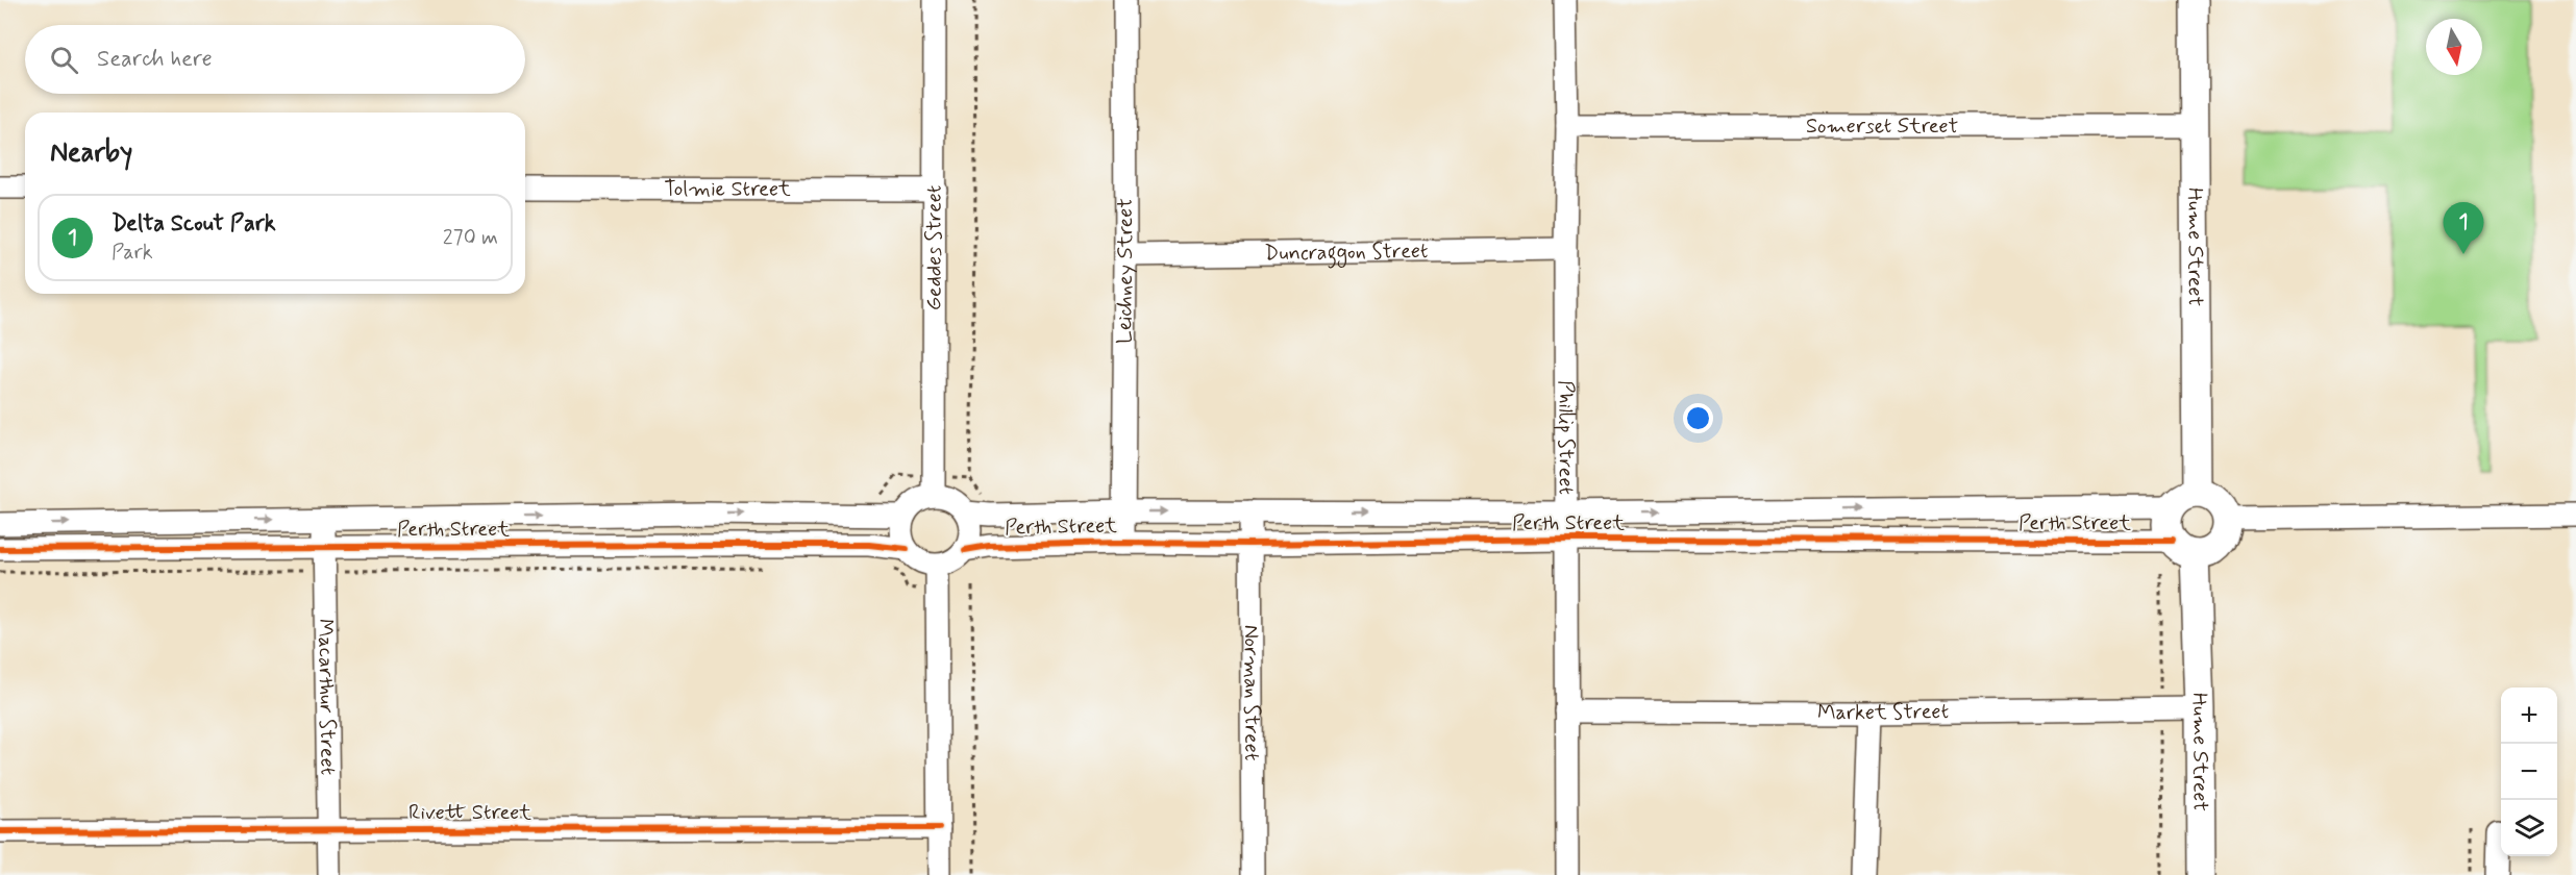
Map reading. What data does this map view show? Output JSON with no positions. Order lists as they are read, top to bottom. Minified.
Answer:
{"streets":{"street":["Somerset Street","Tolmie Street","Hume Street","Geddes Street","Duncraggon Street","Leichney Street","Phillip Street","Perth Street","Norman Street","Macarthur Street","Market Street","Rivett Street"]},"crossings":[["Somerset Street","Hume Street"],["Somerset Street","Phillip Street"],["Tolmie Street","Geddes Street"],["Hume Street","Perth Street"],["Hume Street","Market Street"],["Geddes Street","Perth Street"],["Duncraggon Street","Leichney Street"],["Duncraggon Street","Phillip Street"],["Leichney Street","Perth Street"],["Phillip Street","Perth Street"],["Phillip Street","Market Street"],["Perth Street","Norman Street"],["Perth Street","Macarthur Street"],["Macarthur Street","Rivett Street"]],"north":"bottom","page":{"search":"Search here","heading":"Nearby","list":[{"mark":"1","name":"Delta Scout Park","note":"Park","value":"270 m"}],"pins":"1","map_buttons":["+","−"]}}
